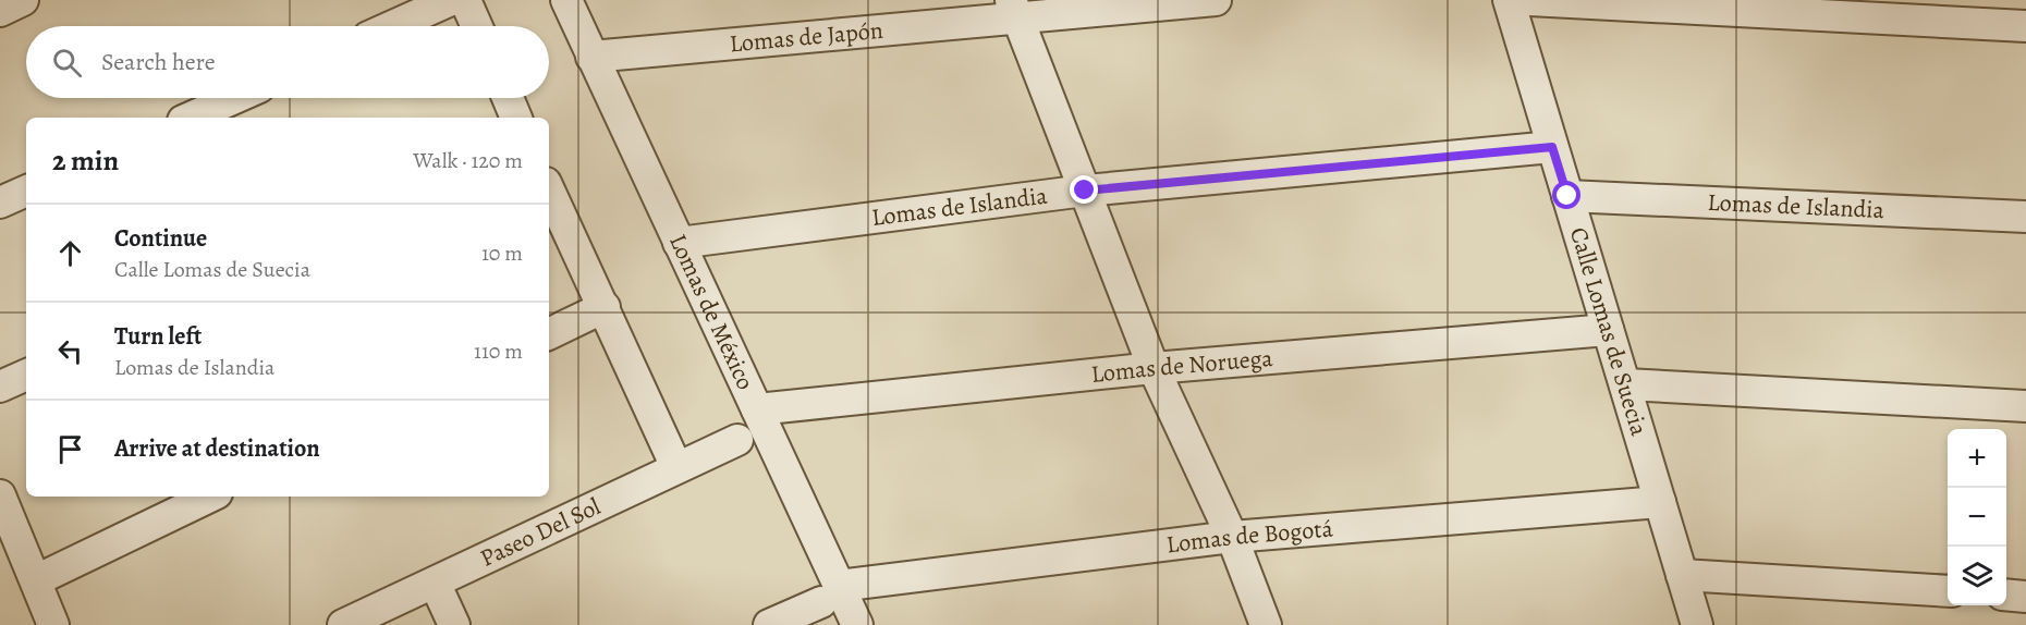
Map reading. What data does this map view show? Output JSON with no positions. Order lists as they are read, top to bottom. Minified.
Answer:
{"streets":{"street":["Lomas de Japón","Lomas de Islandia","Lomas de México","Calle Lomas de Suecia","Lomas de Noruega","Paseo Del Sol","Lomas de Bogotá"]},"crossings":[["Lomas de Japón","Lomas de México"],["Lomas de Islandia","Lomas de México"],["Lomas de Islandia","Calle Lomas de Suecia"],["Lomas de México","Lomas de Noruega"],["Lomas de México","Lomas de Bogotá"],["Calle Lomas de Suecia","Lomas de Noruega"],["Calle Lomas de Suecia","Lomas de Bogotá"]],"page":{"search":"Search here","heading":["2 min","Walk · 120 m"],"list":[["Continue","Calle Lomas de Suecia","10 m"],["Turn left","Lomas de Islandia","110 m"],"Arrive at destination"],"map_buttons":["+","−"]}}
